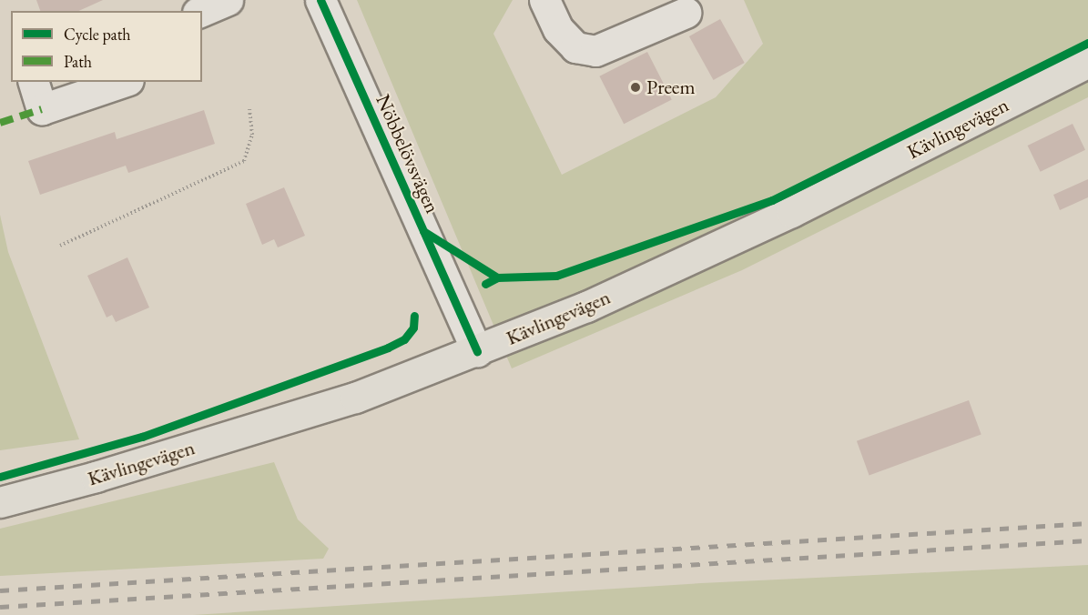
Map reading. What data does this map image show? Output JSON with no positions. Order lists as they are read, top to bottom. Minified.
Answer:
{"streets":{"main road":["Kävlingevägen"],"street":["Nöbbelövsvägen"]},"crossings":[["Kävlingevägen","Nöbbelövsvägen"]],"places":["Preem"],"legend":["Cycle path","Path"]}
